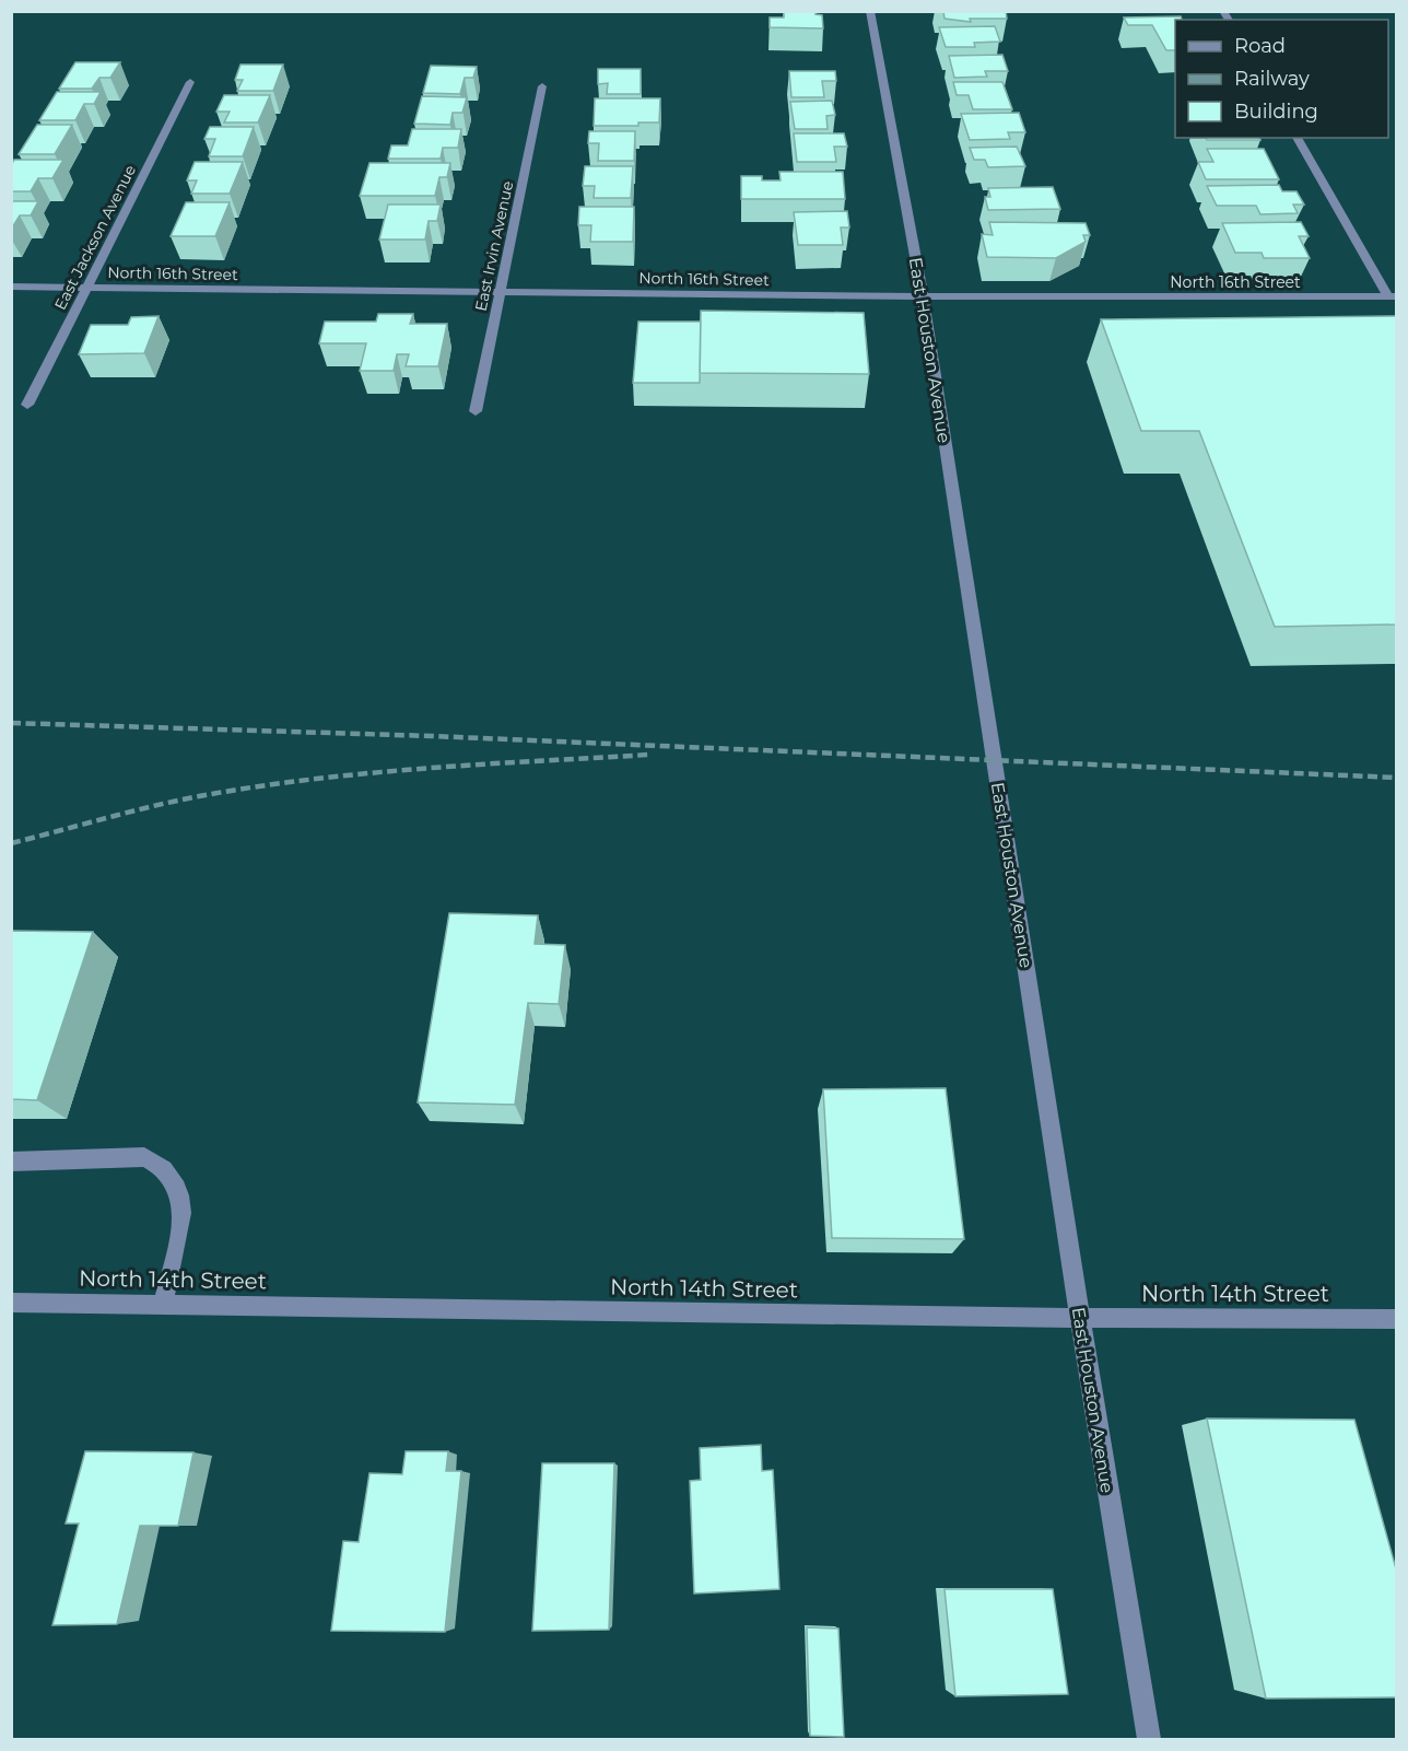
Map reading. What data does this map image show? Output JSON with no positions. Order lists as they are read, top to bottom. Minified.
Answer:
{"streets":{"street":["East Jackson Avenue","East Irvin Avenue","North 16th Street","East Houston Avenue","North 14th Street"]},"crossings":[["East Jackson Avenue","North 16th Street"],["East Irvin Avenue","North 16th Street"],["North 16th Street","East Houston Avenue"],["East Houston Avenue","North 14th Street"]],"legend":["Road","Railway","Building"]}
